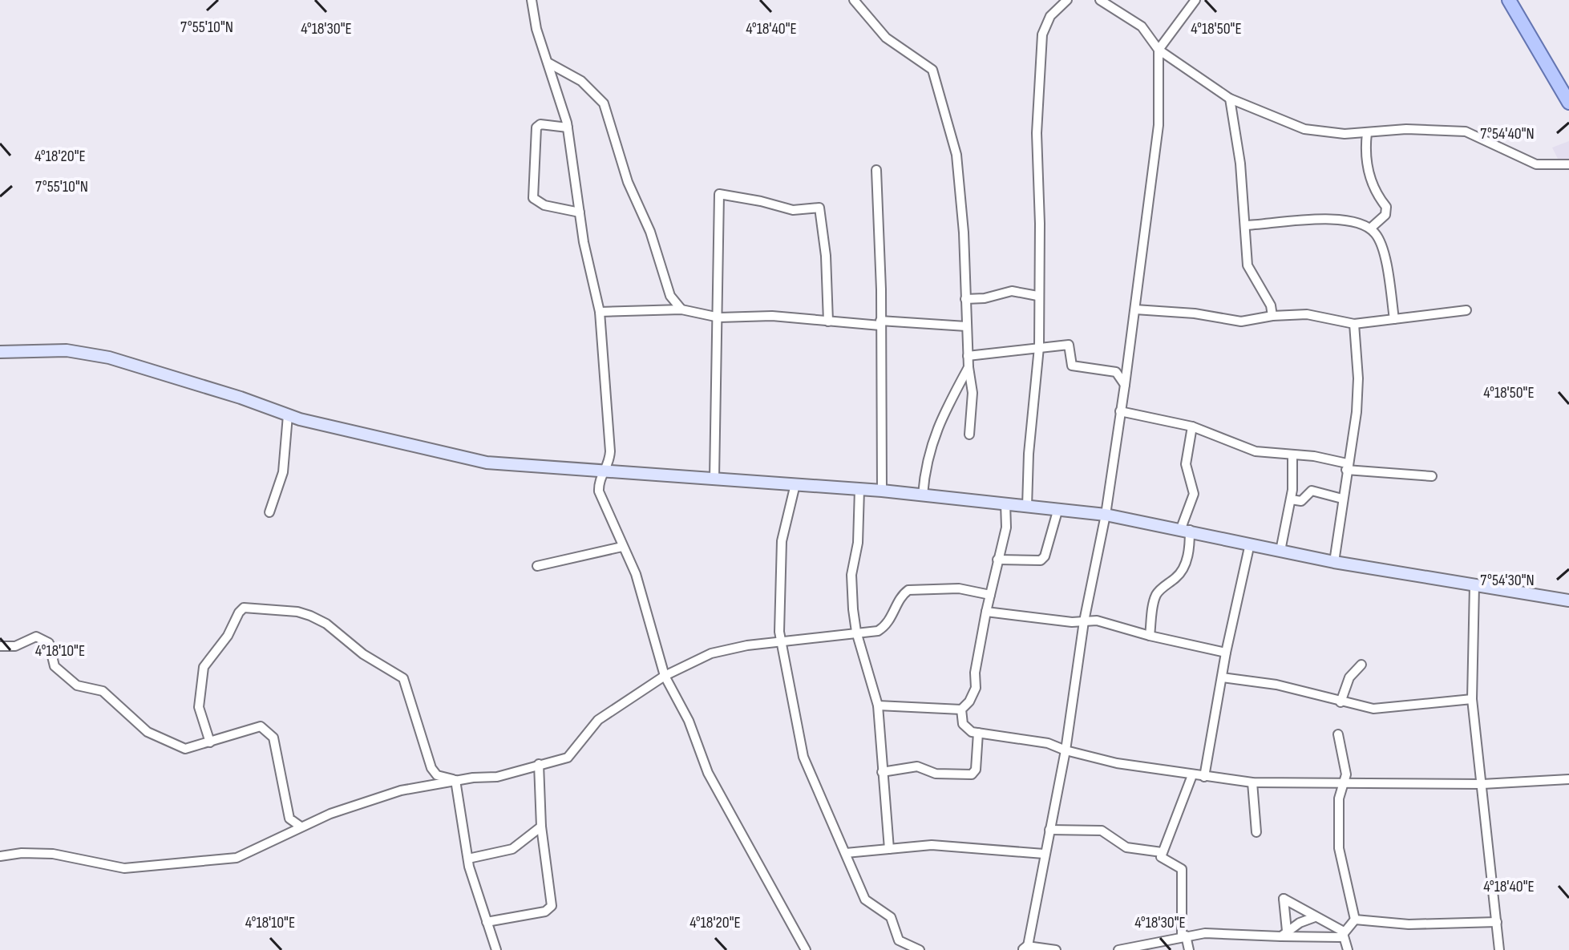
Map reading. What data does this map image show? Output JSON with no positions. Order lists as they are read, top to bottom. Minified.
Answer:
{"coordinates":["7°55'10\"N","4°18'30\"E","4°18'40\"E","4°18'50\"E","7°54'40\"N","4°18'20\"E","7°54'30\"N","4°18'10\"E"]}
